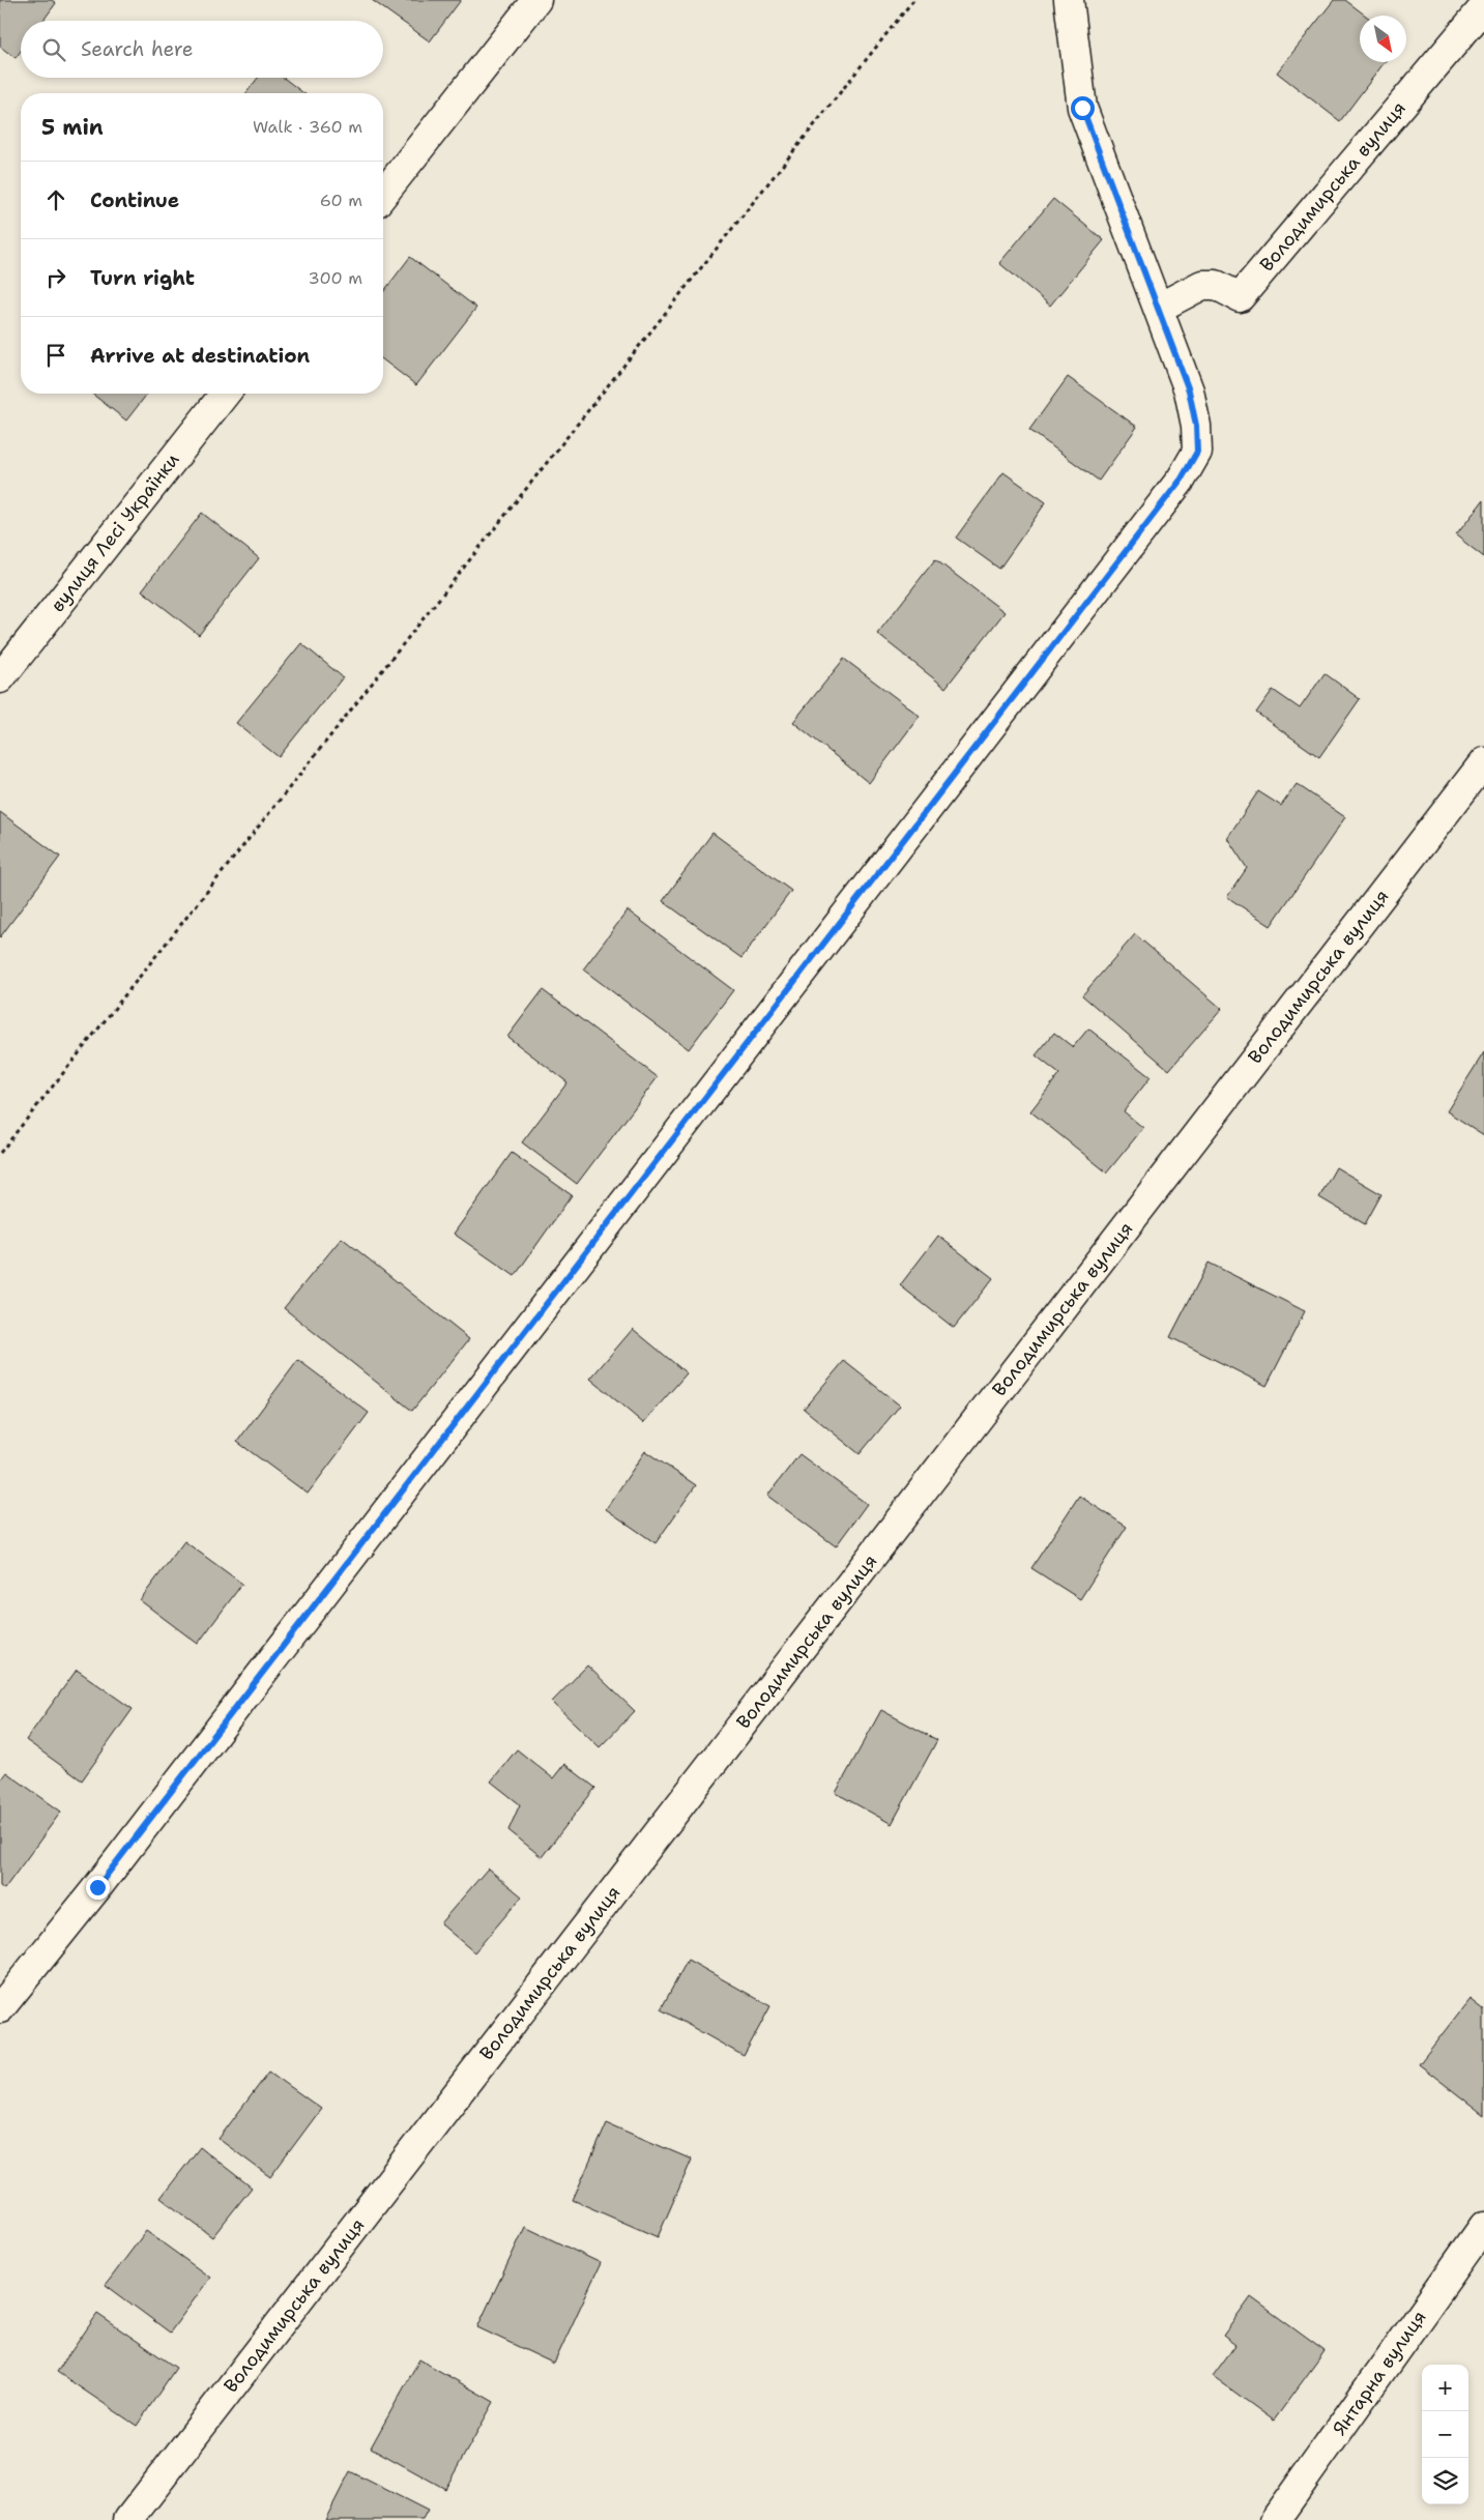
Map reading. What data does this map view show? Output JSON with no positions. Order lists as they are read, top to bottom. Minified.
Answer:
{"streets":{"street":["Володимирська вулиця","вулиця Лесі Українки","Янтарна вулиця"]},"north":"bottom right","page":{"search":"Search here","heading":["5 min","Walk · 360 m"],"list":[["Continue","60 m"],["Turn right","300 m"],"Arrive at destination"],"map_buttons":["+","−"]}}
